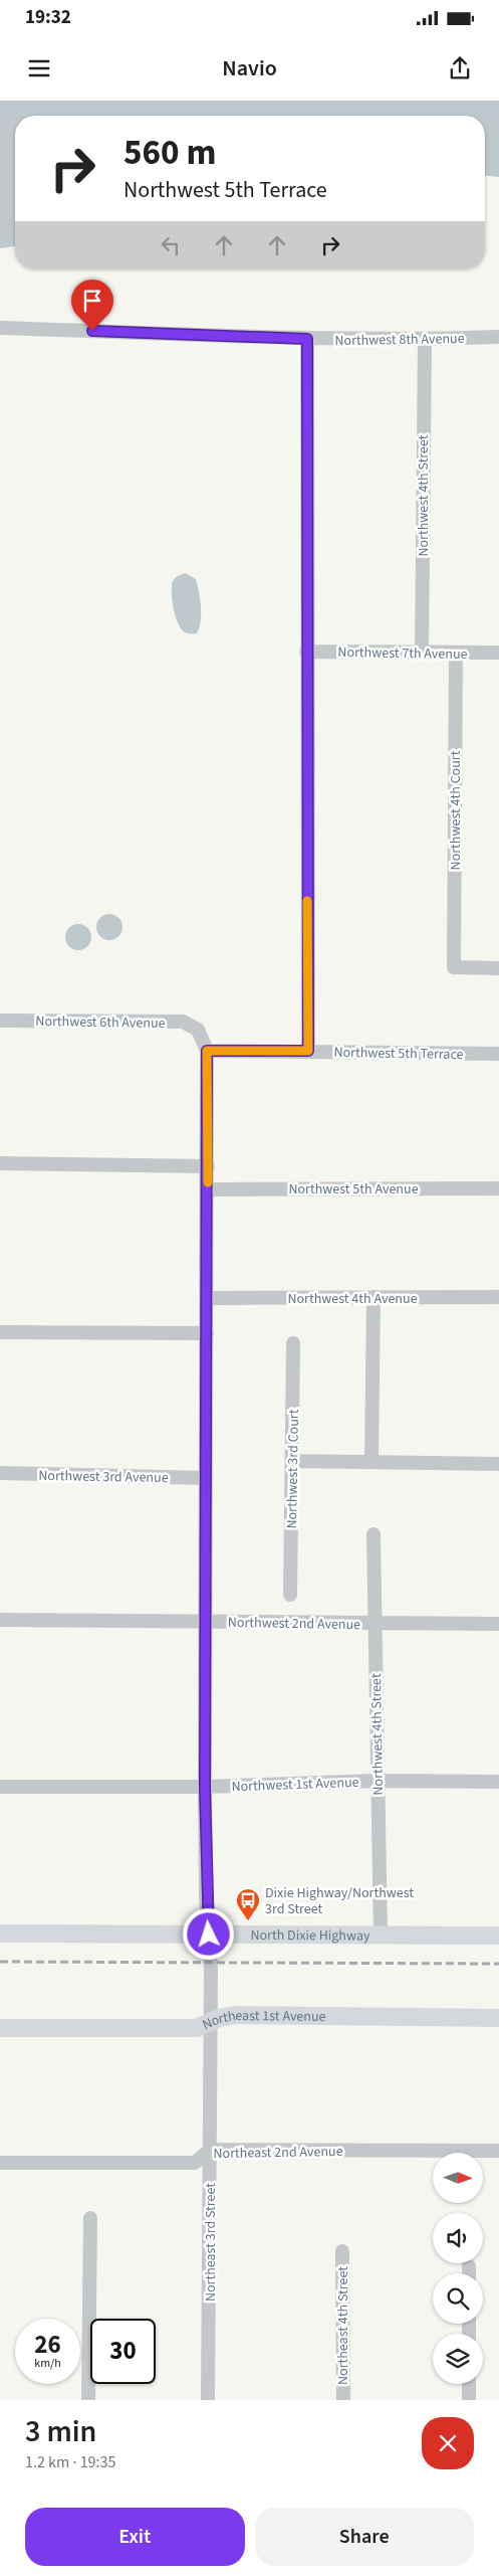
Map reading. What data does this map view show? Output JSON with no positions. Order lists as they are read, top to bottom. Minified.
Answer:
{"streets":{"main road":["North Dixie Highway","Northeast 1st Avenue"],"street":["Northwest 8th Avenue","Northwest 4th Street","Northwest 7th Avenue","Northwest 4th Court","Northwest 6th Avenue","Northwest 5th Terrace","Northwest 5th Avenue","Northwest 4th Avenue","Northwest 3rd Court","Northwest 3rd Avenue","Northwest 2nd Avenue","Northwest 1st Avenue","Northeast 2nd Avenue","Northeast 3rd Street","Northeast 4th Street"]},"crossings":[["Northwest 8th Avenue","Northwest 4th Street"],["Northwest 4th Street","Northwest 7th Avenue"],["Northwest 4th Street","Northwest 2nd Avenue"],["Northwest 4th Street","Northwest 1st Avenue"],["Northwest 4th Street","North Dixie Highway"],["Northwest 7th Avenue","Northwest 4th Court"],["Northwest 6th Avenue","Northwest 5th Terrace"],["Northwest 6th Avenue","Northeast 3rd Street"],["Northwest 5th Terrace","Northeast 3rd Street"],["Northwest 5th Avenue","Northeast 3rd Street"],["Northwest 4th Avenue","Northeast 3rd Street"],["Northwest 3rd Avenue","Northeast 3rd Street"],["Northwest 2nd Avenue","Northeast 3rd Street"],["Northwest 1st Avenue","Northeast 3rd Street"],["North Dixie Highway","Northeast 3rd Street"],["Northeast 1st Avenue","Northeast 3rd Street"],["Northeast 2nd Avenue","Northeast 3rd Street"]],"places":{"bus stop":["Dixie Highway/Northwest 3rd Street"]},"north":"right","page":{"status":"19:32","header":"Navio","turn":["560 m","Northwest 5th Terrace"],"speed":"26 km/h","limit":"30","heading":["3 min","1.2 km · 19:35"],"buttons":["Exit","Share"]}}
